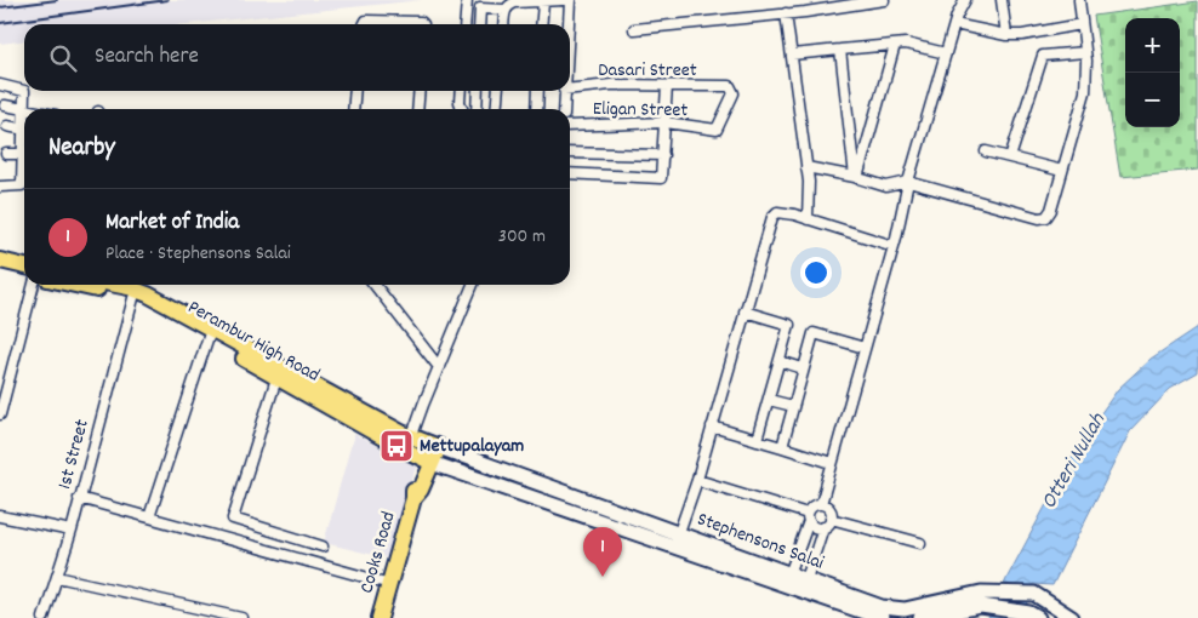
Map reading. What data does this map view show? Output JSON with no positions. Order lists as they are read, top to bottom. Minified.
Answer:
{"streets":{"main road":["Perambur High Road","Stephensons Salai","Cooks Road"],"street":["Dasari Street","Eligan Street","1st Street"]},"crossings":[["Dasari Street","Eligan Street"],["Perambur High Road","1st Street"],["Perambur High Road","Stephensons Salai"],["Perambur High Road","Cooks Road"],["Stephensons Salai","Cooks Road"]],"water":["Otteri Nullah"],"places":{"bus stop":["Mettupalayam"]},"page":{"map_buttons":["+","−"],"search":"Search here","heading":"Nearby","list":[{"mark":"1","name":"Market of India","note":"Place · Stephensons Salai","value":"300 m"}],"pins":"1"}}
